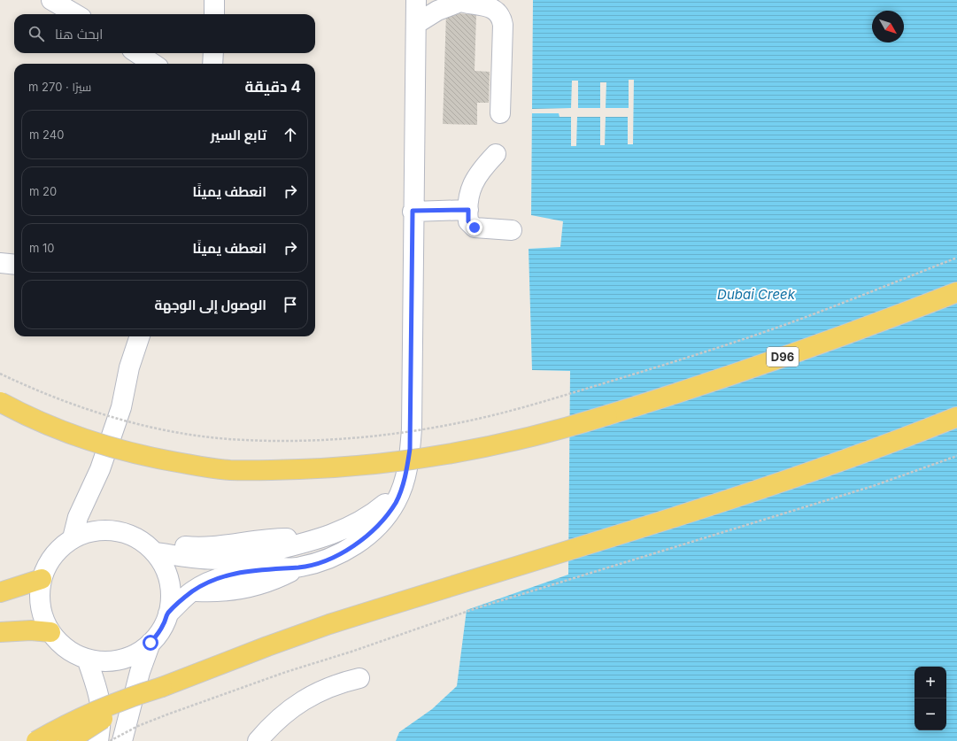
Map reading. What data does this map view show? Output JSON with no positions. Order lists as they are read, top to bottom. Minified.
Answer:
{"streets":{"main road":["D96"]},"water":["Dubai Creek"],"north":"bottom right","page":{"search":"ابحث هنا","heading":["4 دقيقة","سيرًا · 270 m"],"list":[["تابع السير","240 m"],["انعطف يمينًا","20 m"],["انعطف يمينًا","10 m"],"الوصول إلى الوجهة"],"map_buttons":["+","−"]}}
